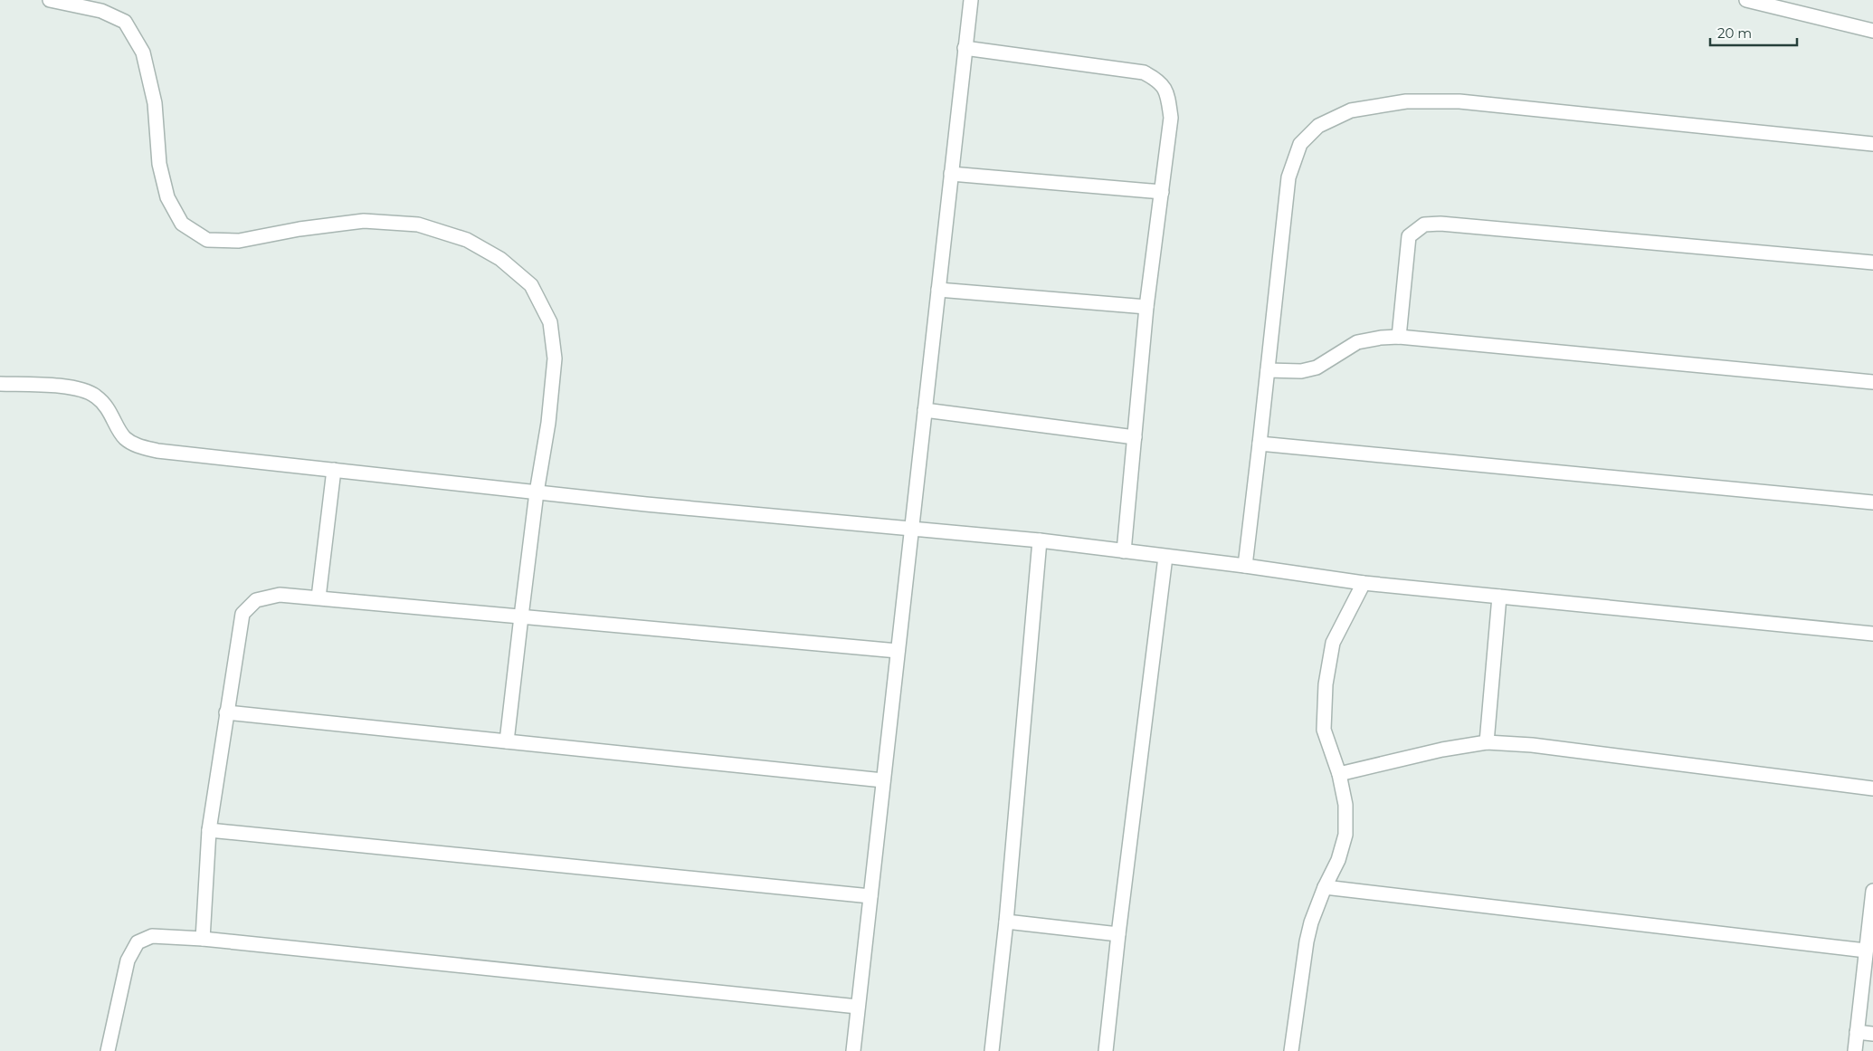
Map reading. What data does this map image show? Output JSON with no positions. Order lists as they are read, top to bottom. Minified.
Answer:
{"scale_bar":"20 m"}
